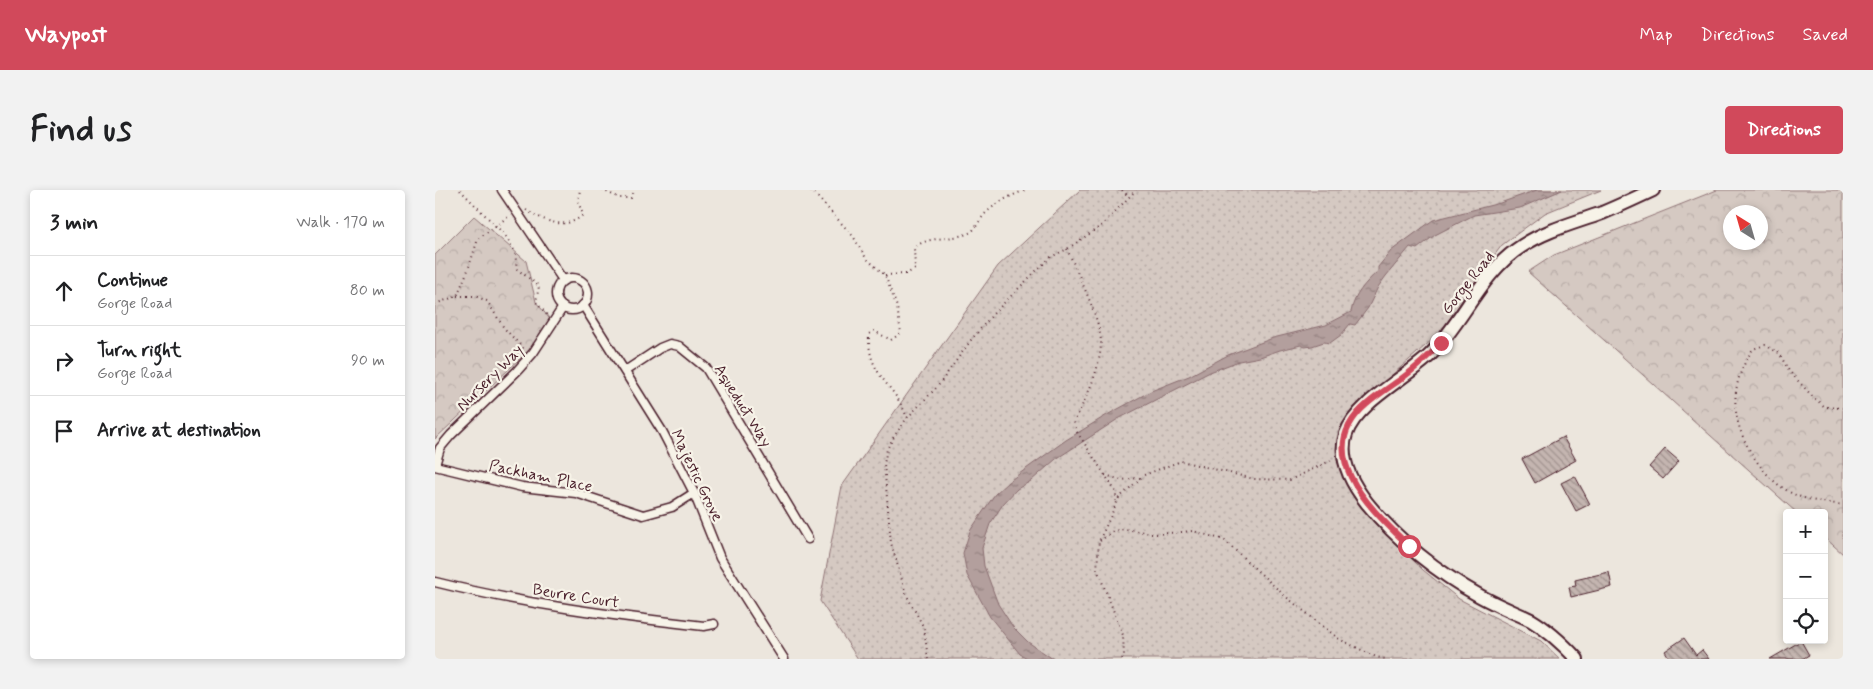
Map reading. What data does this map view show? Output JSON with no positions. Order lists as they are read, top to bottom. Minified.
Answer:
{"streets":{"main road":["Gorge Road"],"street":["Nursery Way","Aqueduct Way","Packham Place","Majestic Grove","Beurre Court"]},"crossings":[["Nursery Way","Packham Place"],["Nursery Way","Majestic Grove"],["Aqueduct Way","Majestic Grove"],["Packham Place","Majestic Grove"]],"north":"top left","page":{"header":"Waypost","nav":["Map","Directions","Saved"],"buttons":"Directions","title":"Find us","heading":["3 min","Walk · 170 m"],"list":[["Continue","Gorge Road","80 m"],["Turn right","Gorge Road","90 m"],"Arrive at destination"],"map_buttons":["+","−"]}}
